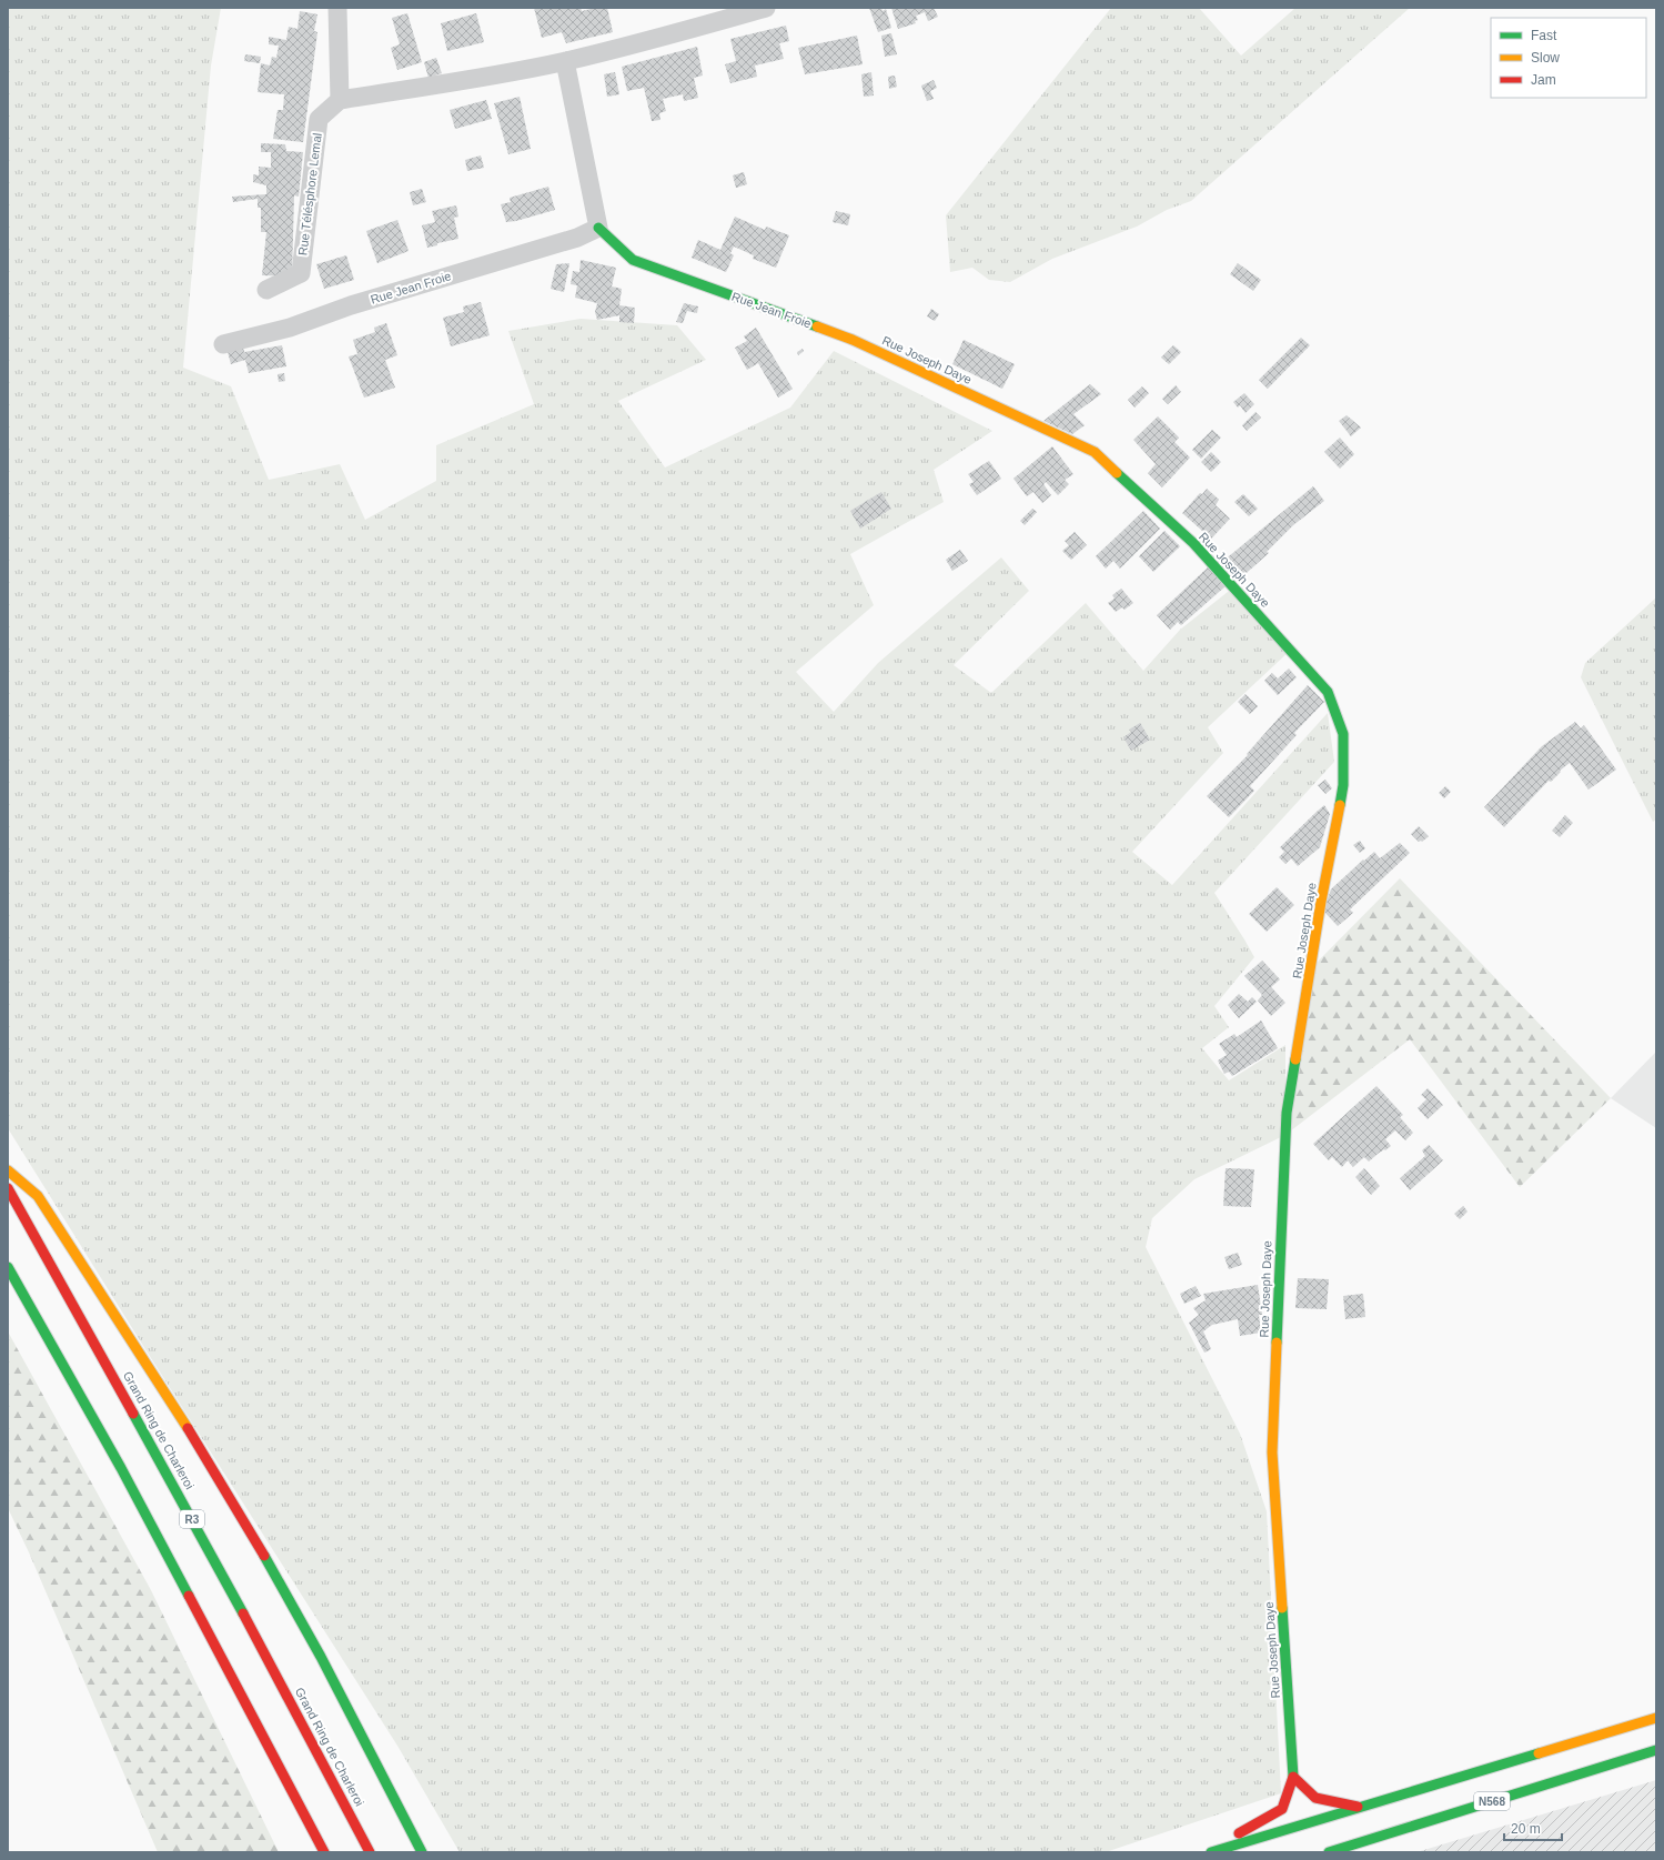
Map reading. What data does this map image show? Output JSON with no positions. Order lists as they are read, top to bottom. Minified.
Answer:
{"streets":{"main road":["Rue Jean Froie","Rue Joseph Daye","Grand Ring de Charleroi","R3","N568"],"street":["Rue Télésphore Lemal"]},"crossings":[["Rue Jean Froie","Rue Joseph Daye"]],"legend":["Fast","Slow","Jam"],"scale_bar":"20 m"}
